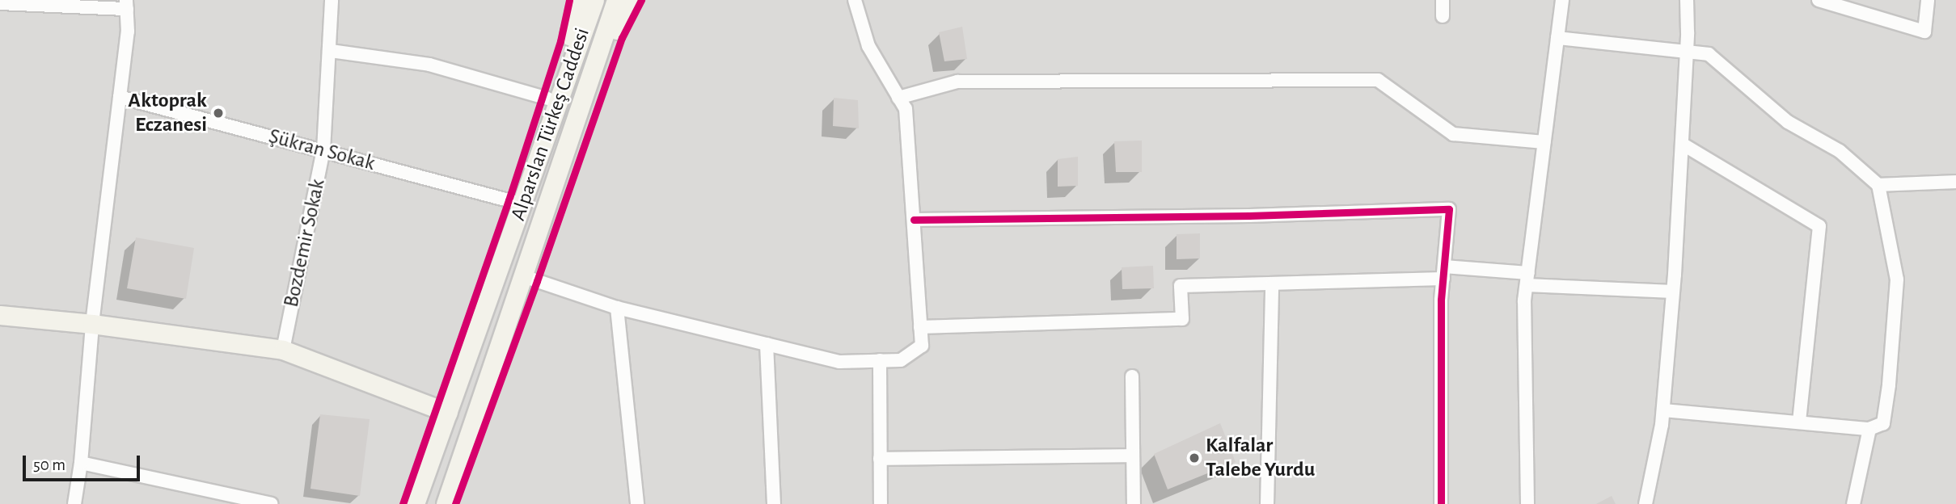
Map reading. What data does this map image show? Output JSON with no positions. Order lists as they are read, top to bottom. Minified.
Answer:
{"streets":{"main road":["Alparslan Türkeş Caddesi"],"street":["Şükran Sokak","Bozdemir Sokak"]},"crossings":[["Alparslan Türkeş Caddesi","Şükran Sokak"],["Şükran Sokak","Bozdemir Sokak"]],"places":["Aktoprak Eczanesi","Kalfalar Talebe Yurdu"],"scale_bar":"50 m"}
